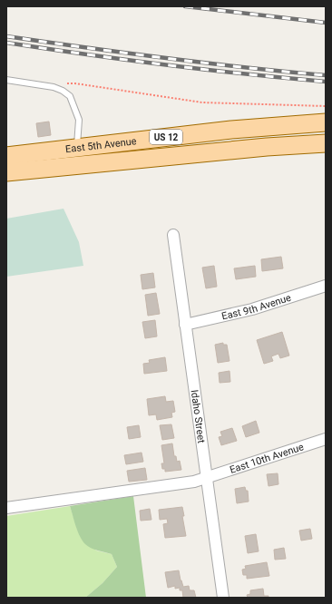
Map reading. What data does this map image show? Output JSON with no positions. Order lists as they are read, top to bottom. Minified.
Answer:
{"streets":{"main road":["US 12","East 5th Avenue"],"street":["East 9th Avenue","Idaho Street","East 10th Avenue"]},"crossings":[["East 9th Avenue","Idaho Street"],["Idaho Street","East 10th Avenue"]]}
